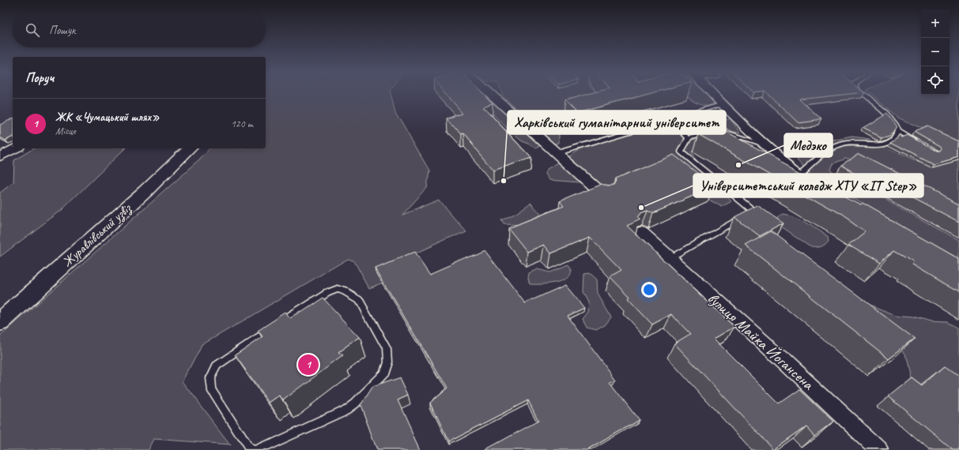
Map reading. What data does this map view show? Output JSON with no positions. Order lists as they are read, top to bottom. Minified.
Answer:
{"streets":{"main road":["Журавлівський узвіз"],"street":["вулиця Майка Йогансена"]},"places":["Медэко","Харківський гуманітарний університет","Університетський коледж ХТУ «IT Step»"],"page":{"map_buttons":["+","−"],"search":"Пошук","heading":"Поруч","list":[{"mark":"1","name":"ЖК «Чумацький шлях»","note":"Місце","value":"120 m"}],"pins":"1"}}
